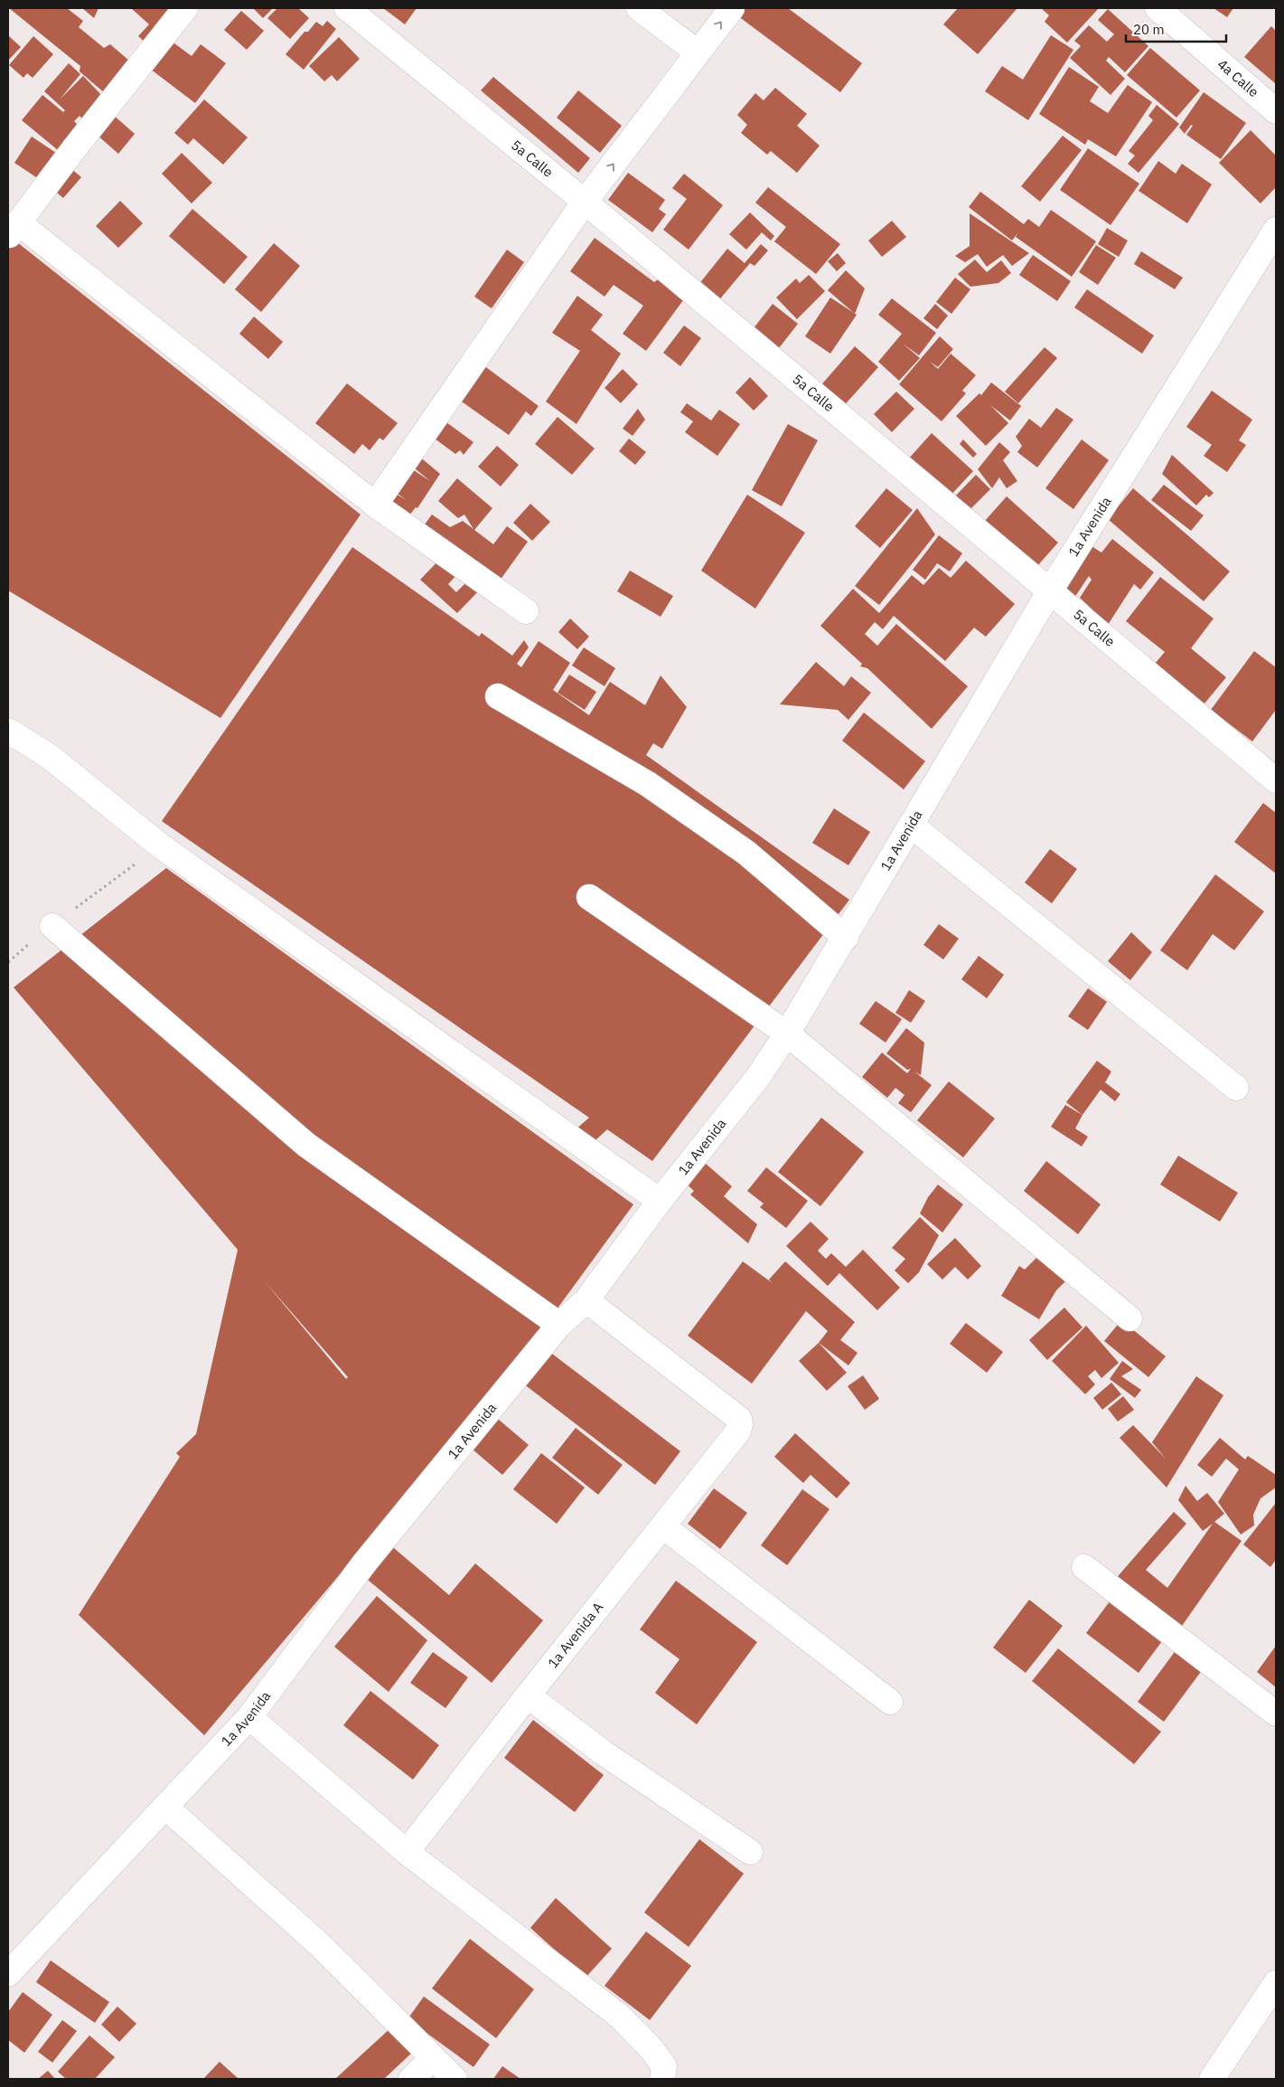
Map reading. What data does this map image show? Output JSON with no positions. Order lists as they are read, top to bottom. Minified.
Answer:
{"streets":{"street":["4a Calle","5a Calle","1a Avenida","1a Avenida A"]},"crossings":[["5a Calle","1a Avenida"],["1a Avenida","1a Avenida A"]],"scale_bar":"20 m"}
